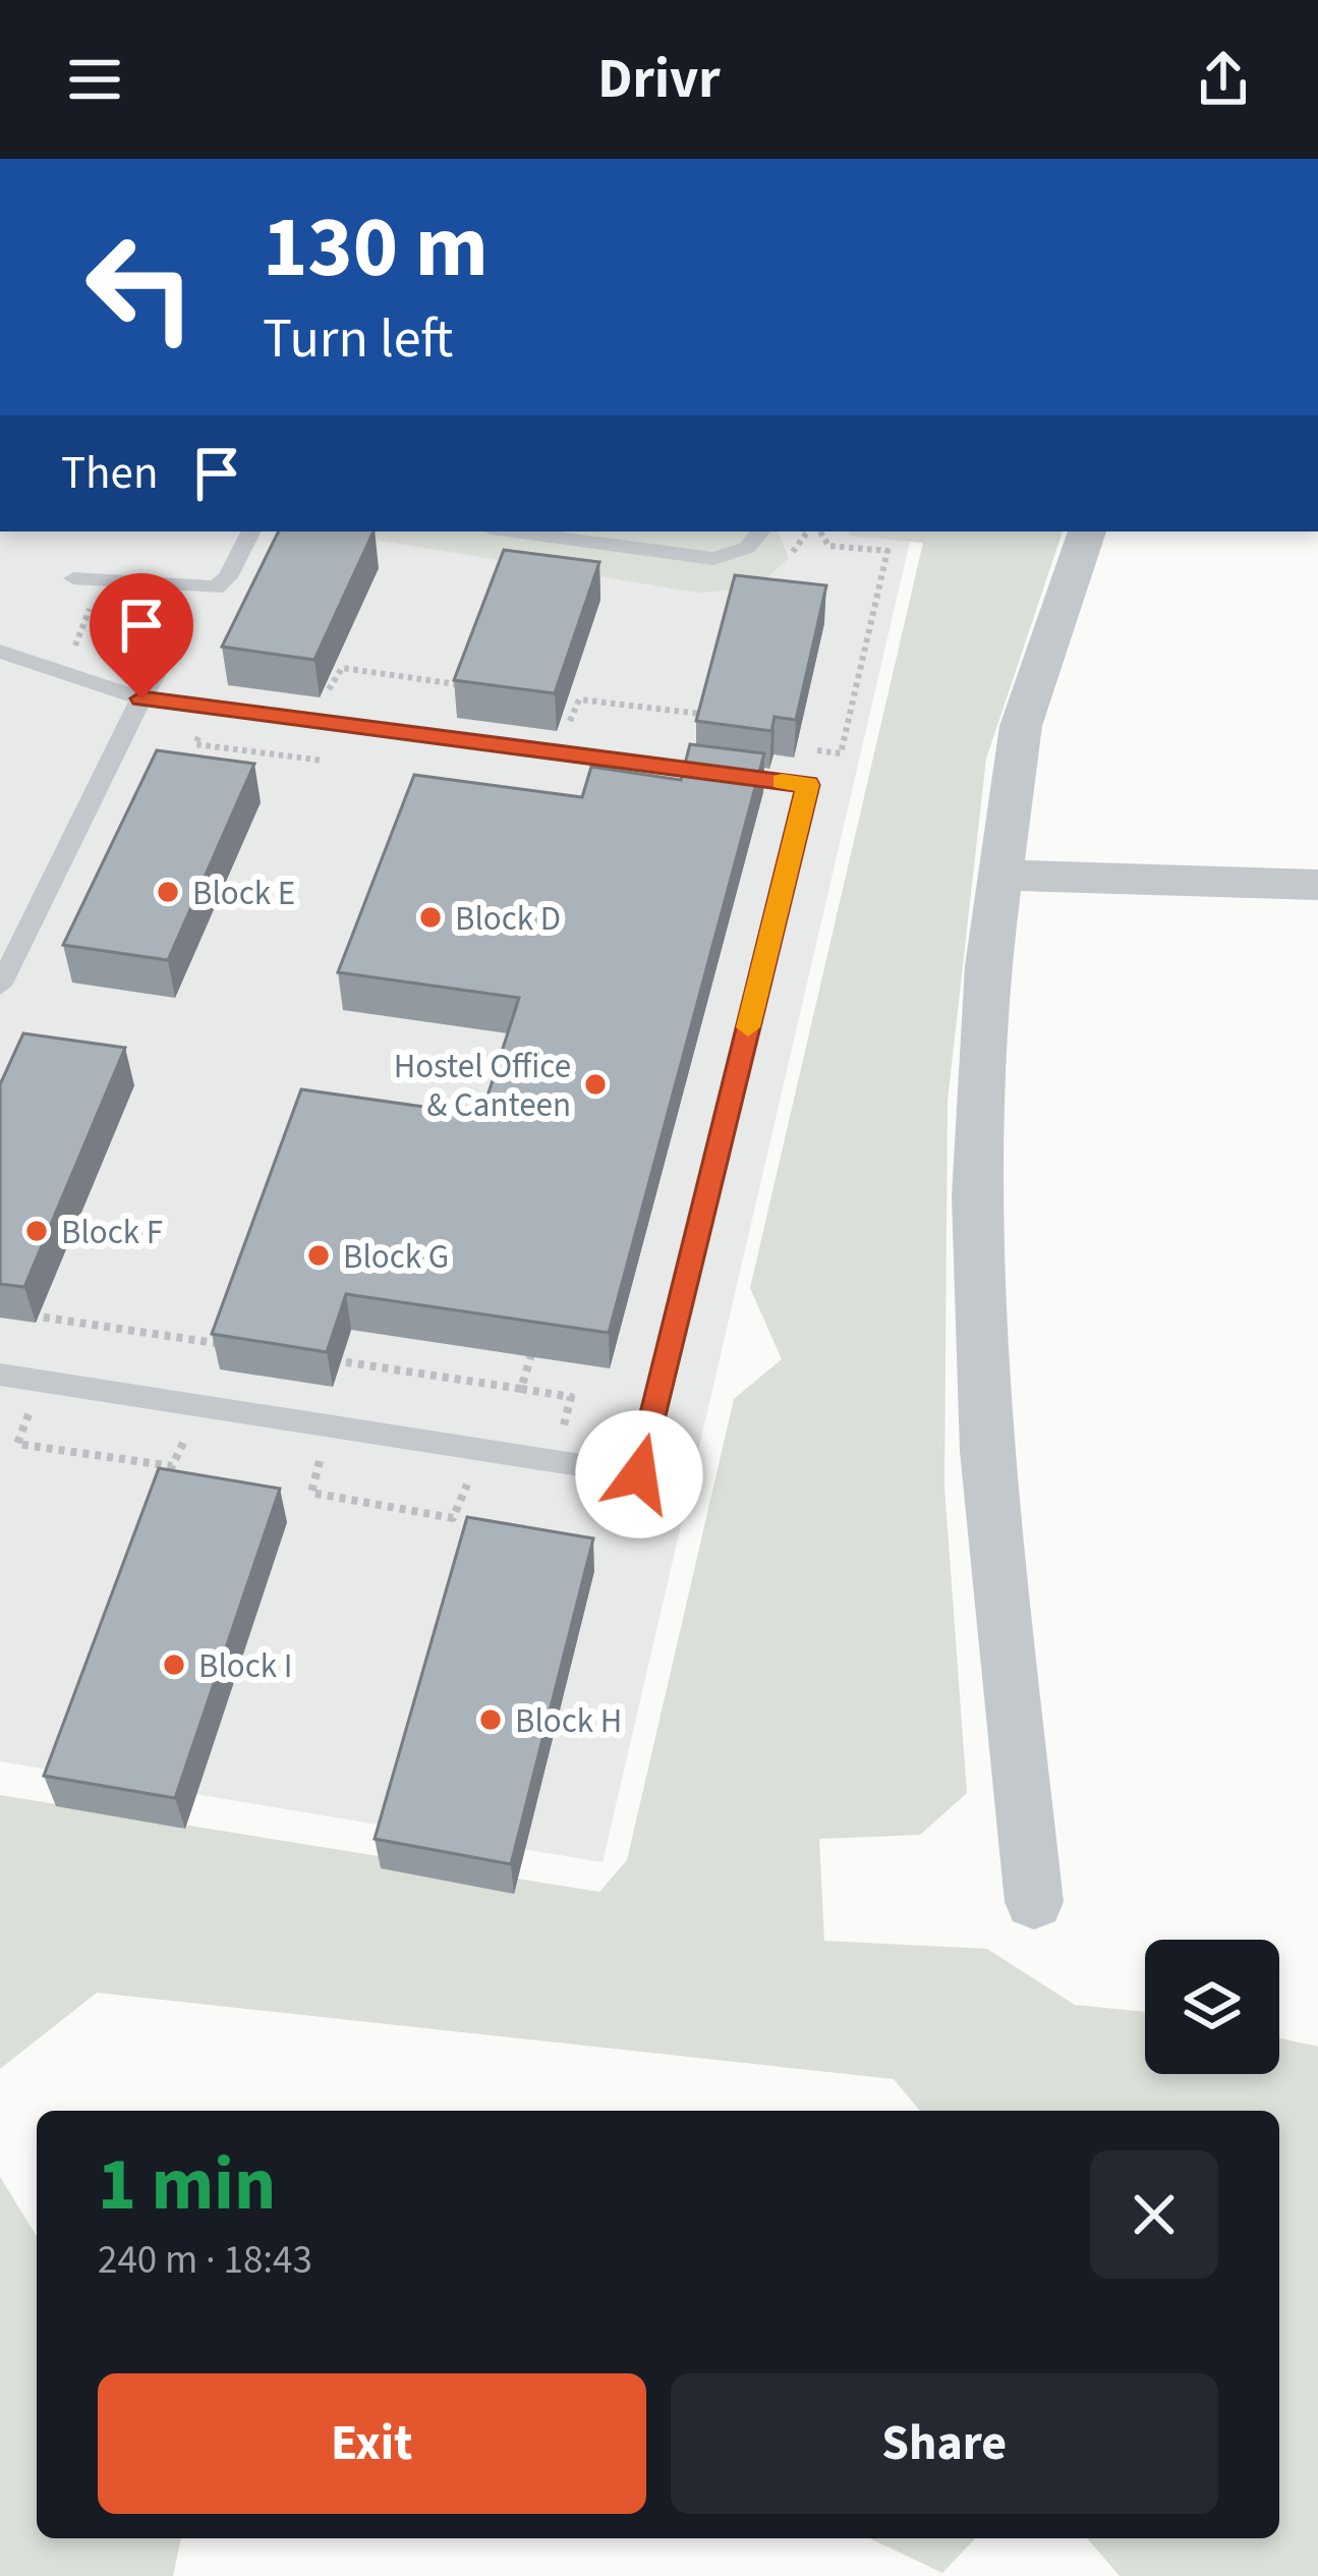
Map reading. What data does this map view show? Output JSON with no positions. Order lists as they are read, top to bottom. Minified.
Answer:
{"places":["Block E","Block D","Hostel Office & Canteen","Block F","Block G","Block I","Block H"],"page":{"header":"Drivr","turn":["130 m","Turn left"],"then":"Then","heading":["1 min","240 m · 18:43"],"buttons":["Exit","Share"]}}
